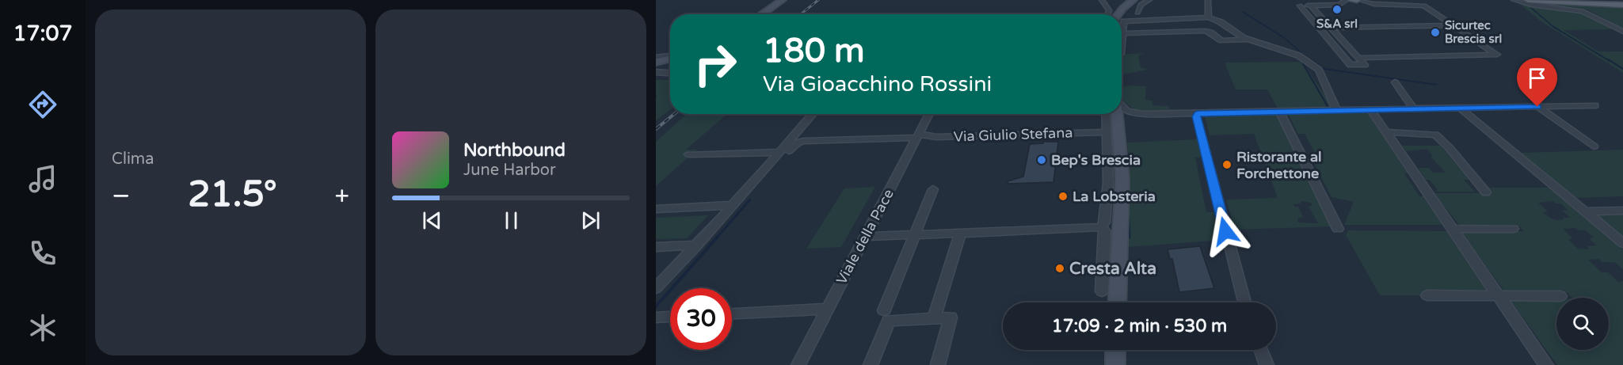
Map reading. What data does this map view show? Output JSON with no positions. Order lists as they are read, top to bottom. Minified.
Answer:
{"streets":{"street":["Via Giulio Stefana","Viale della Pace"]},"crossings":[["Via Giulio Stefana","Viale della Pace"]],"places":["S&A srl","Sicurtec Brescia srl","Bep's Brescia","Ristorante al Forchettone","La Lobsteria","Cresta Alta"],"page":{"tabs":"17:07","tile":"Clima","turn":["180 m","Via Gioacchino Rossini"],"song":["Northbound","June Harbor"],"heat":["−","21.5°","+"],"limit":"30","trip":"17:09 · 2 min · 530 m"}}
